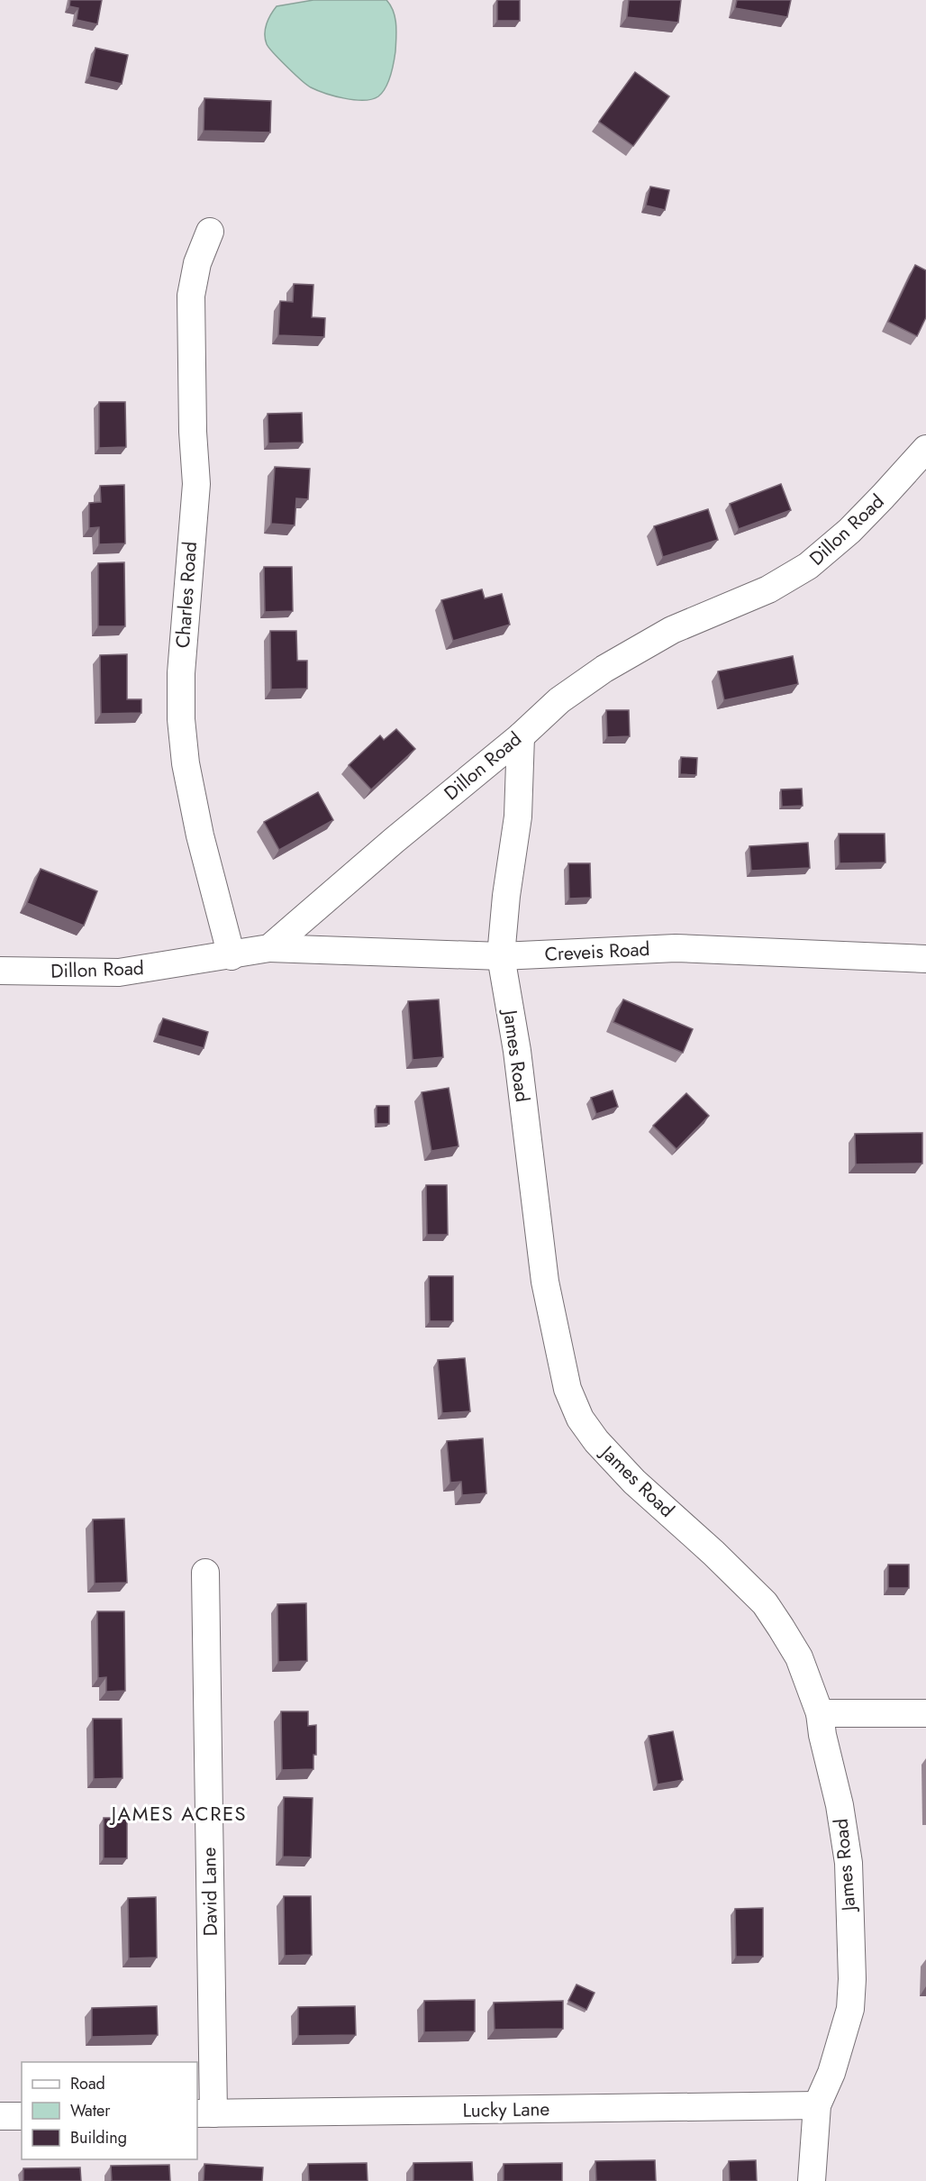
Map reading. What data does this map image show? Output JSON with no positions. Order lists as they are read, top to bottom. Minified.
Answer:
{"streets":{"street":["Dillon Road","Charles Road","Creveis Road","James Road","David Lane","Lucky Lane"]},"crossings":[["Dillon Road","Charles Road"],["Dillon Road","Creveis Road"],["Dillon Road","James Road"],["Creveis Road","James Road"],["James Road","Lucky Lane"],["David Lane","Lucky Lane"]],"districts":["JAMES ACRES"],"legend":["Road","Water","Building"]}
